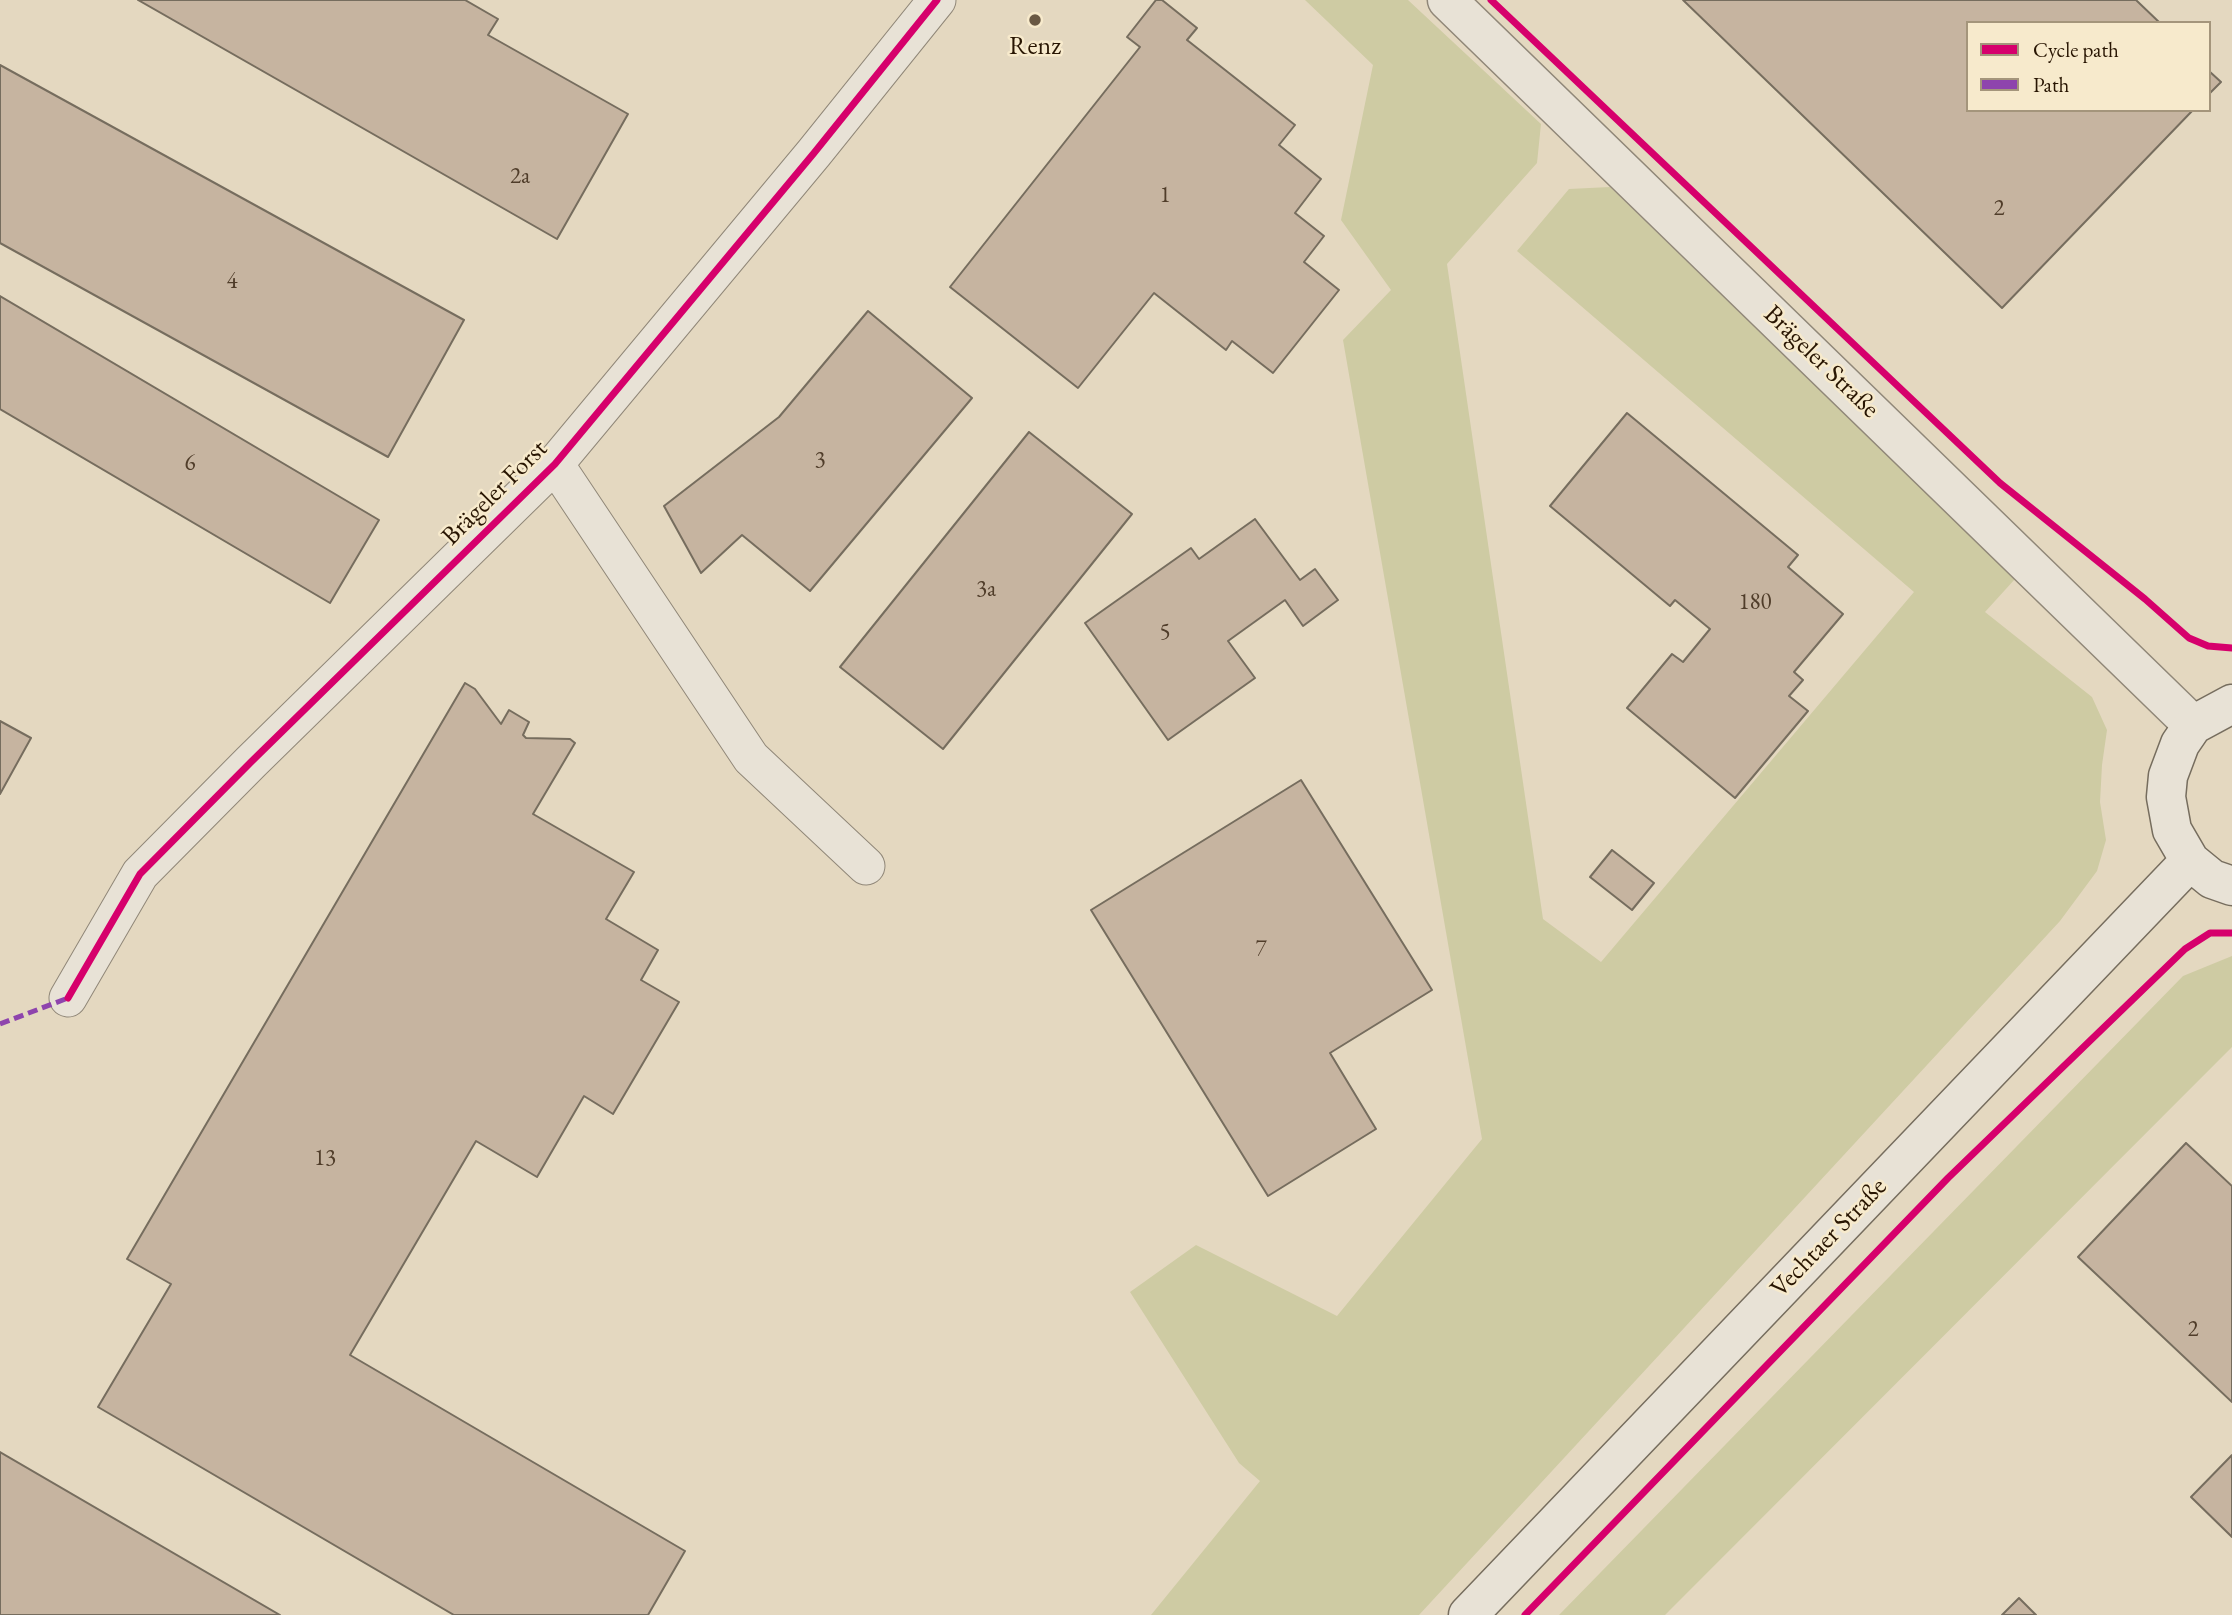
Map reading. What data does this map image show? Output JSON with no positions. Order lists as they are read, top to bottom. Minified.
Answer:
{"streets":{"main road":["Brägeler Straße","Vechtaer Straße"],"street":["Brägeler Forst"]},"places":["Renz"],"house_numbers":["2a","1","2","4","3","6","3a","180","5","7","13","2"],"legend":["Cycle path","Path"]}
